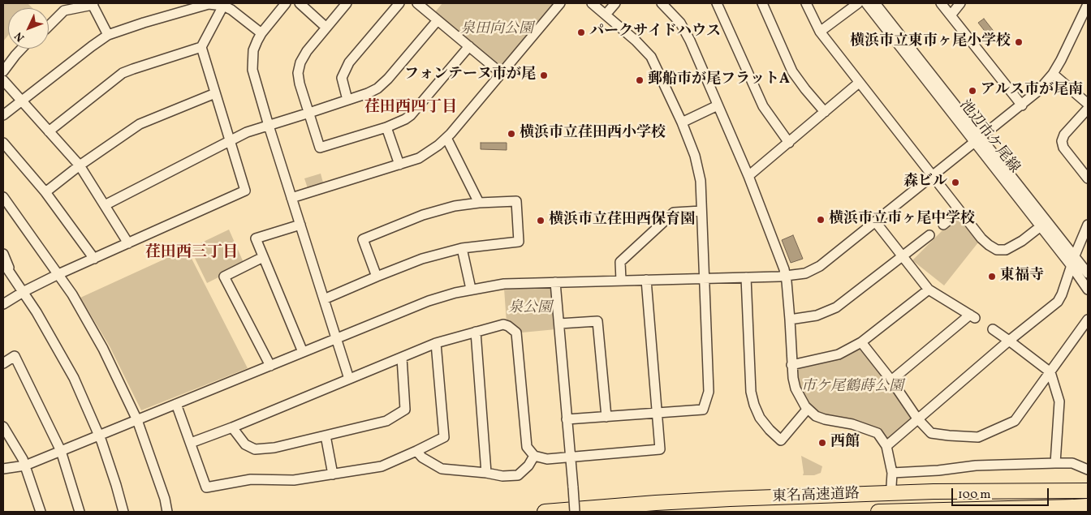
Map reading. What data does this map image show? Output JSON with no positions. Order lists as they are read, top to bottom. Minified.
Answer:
{"streets":{"highway":["東名高速道路"],"street":["池辺市ケ尾線"]},"districts":["荏田西四丁目","荏田西三丁目"],"parks":["泉田向公園","泉公園","市ケ尾鶴蒔公園"],"places":["パークサイドハウス","横浜市立東市ヶ尾小学校","フォンテーヌ市が尾","郵船市が尾フラットA","アルス市が尾南","横浜市立荏田西小学校","森ビル","横浜市立市ヶ尾中学校","横浜市立荏田西保育園","東福寺","西館"],"scale_bar":"100 m","north":"bottom left"}
